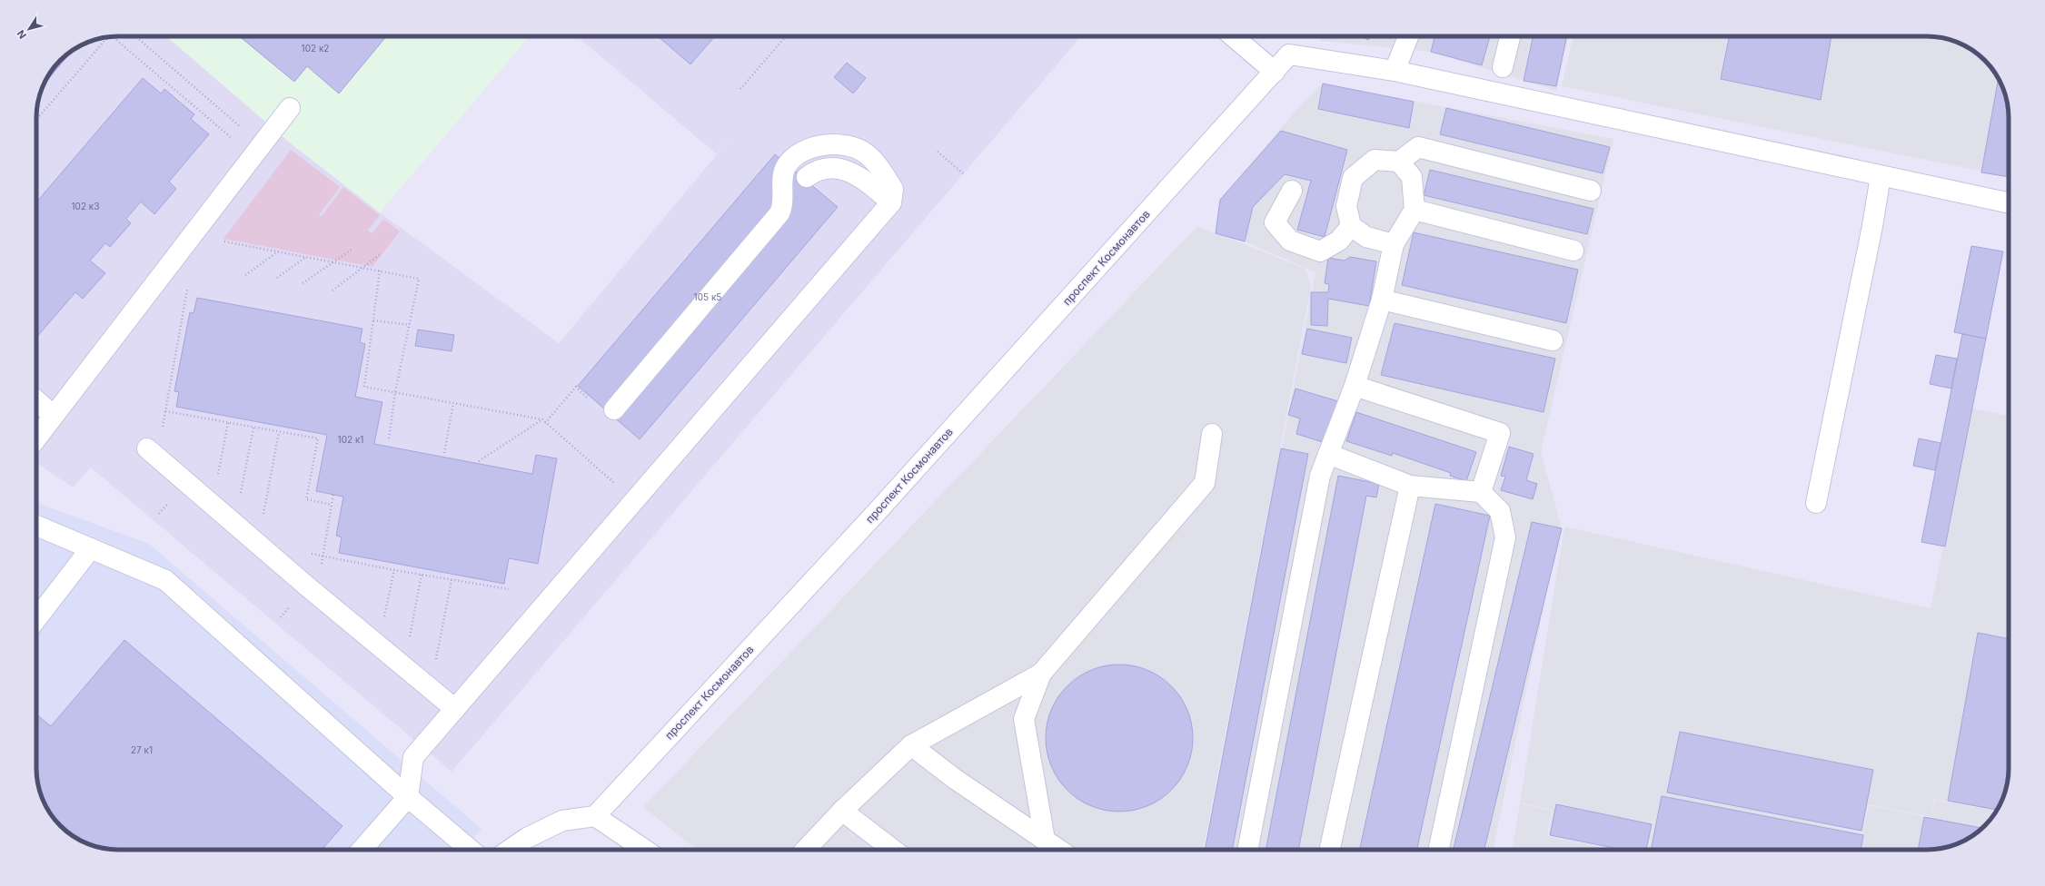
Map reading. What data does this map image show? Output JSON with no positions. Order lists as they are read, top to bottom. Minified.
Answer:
{"streets":{"street":["проспект Космонавтов"]},"house_numbers":["102 к2","102 к3","105 к5","102 к1","27 к1"],"north":"bottom left"}
